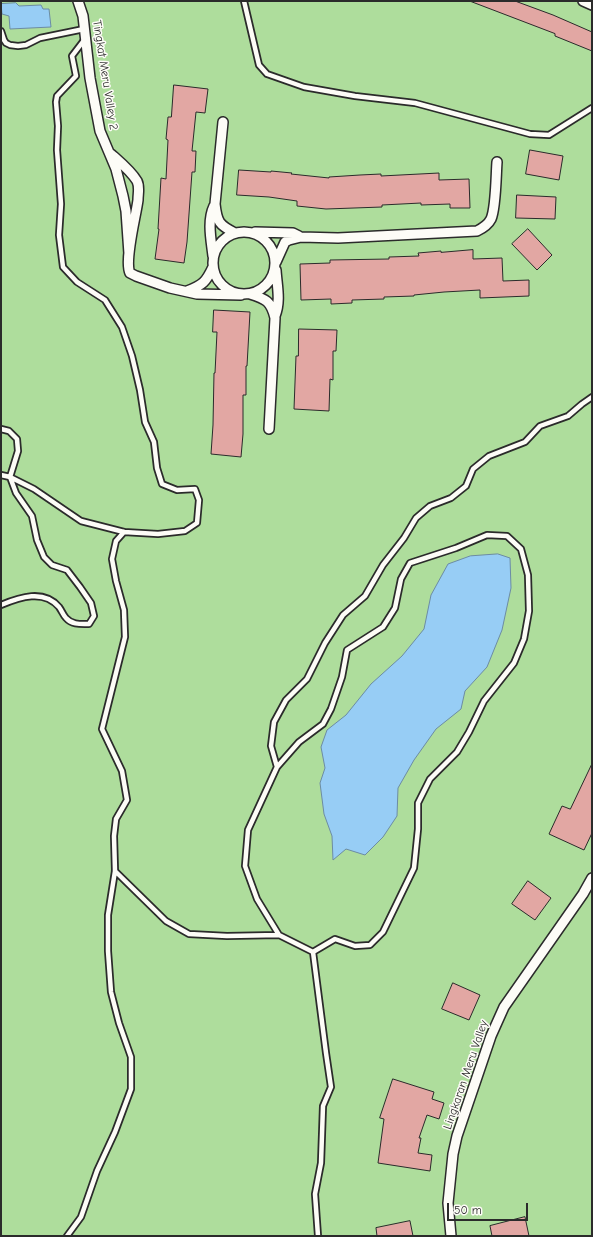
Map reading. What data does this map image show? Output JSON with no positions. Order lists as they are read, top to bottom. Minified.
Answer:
{"streets":{"street":["Tingkat Meru Valley 2","Lingkaran Meru Valley"]},"scale_bar":"50 m"}
